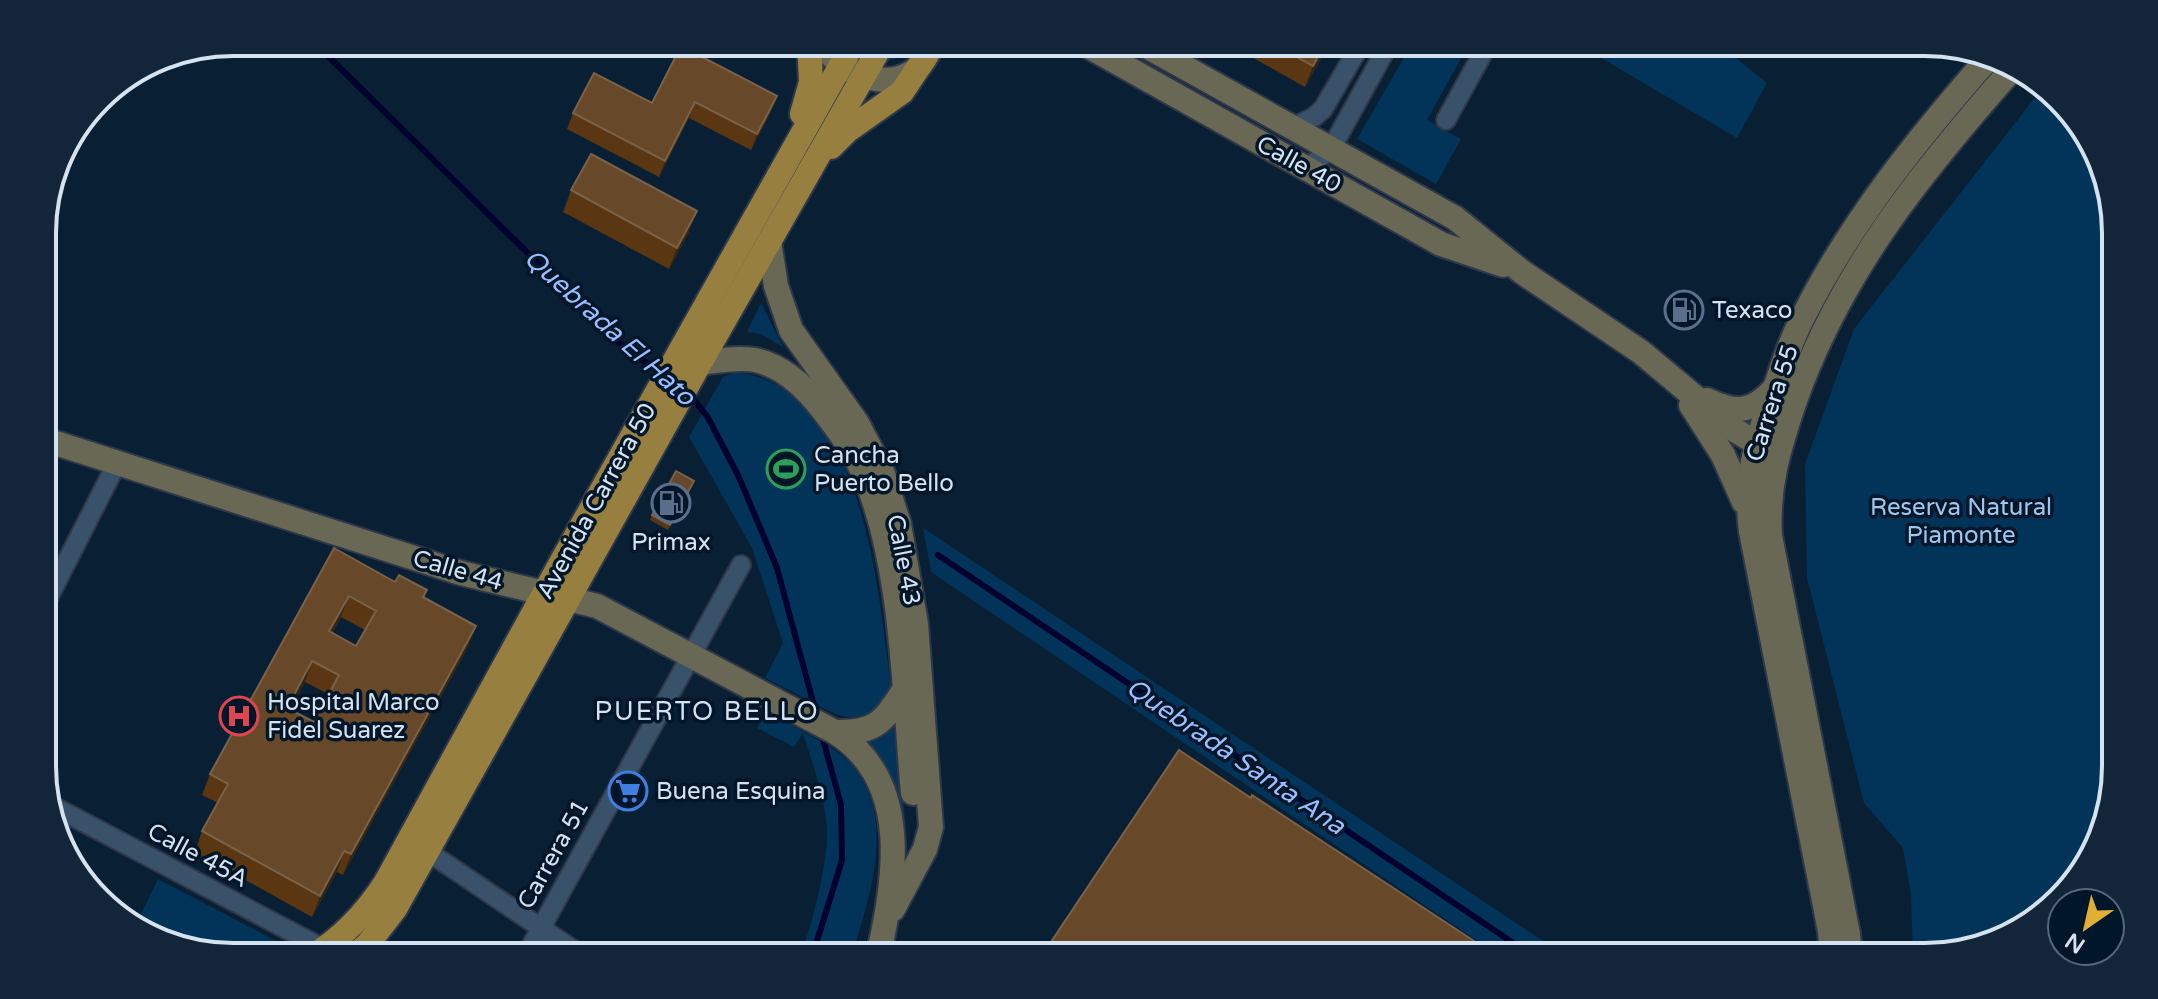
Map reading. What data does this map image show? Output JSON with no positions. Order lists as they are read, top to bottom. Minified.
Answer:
{"streets":{"main road":["Calle 40","Carrera 55","Avenida Carrera 50","Calle 43","Calle 44"],"street":["Carrera 51","Calle 45A"]},"crossings":[["Calle 40","Carrera 55"],["Avenida Carrera 50","Calle 43"],["Avenida Carrera 50","Calle 44"],["Calle 43","Calle 44"],["Calle 44","Carrera 51"]],"districts":["PUERTO BELLO"],"water":["Quebrada El Hato","Quebrada Santa Ana"],"parks":["Reserva Natural Piamonte"],"places":{"fuel station":["Texaco","Primax"],"sports":["Cancha Puerto Bello"],"hospital":["Hospital Marco Fidel Suarez"],"supermarket":["Buena Esquina"]},"north":"bottom left"}
